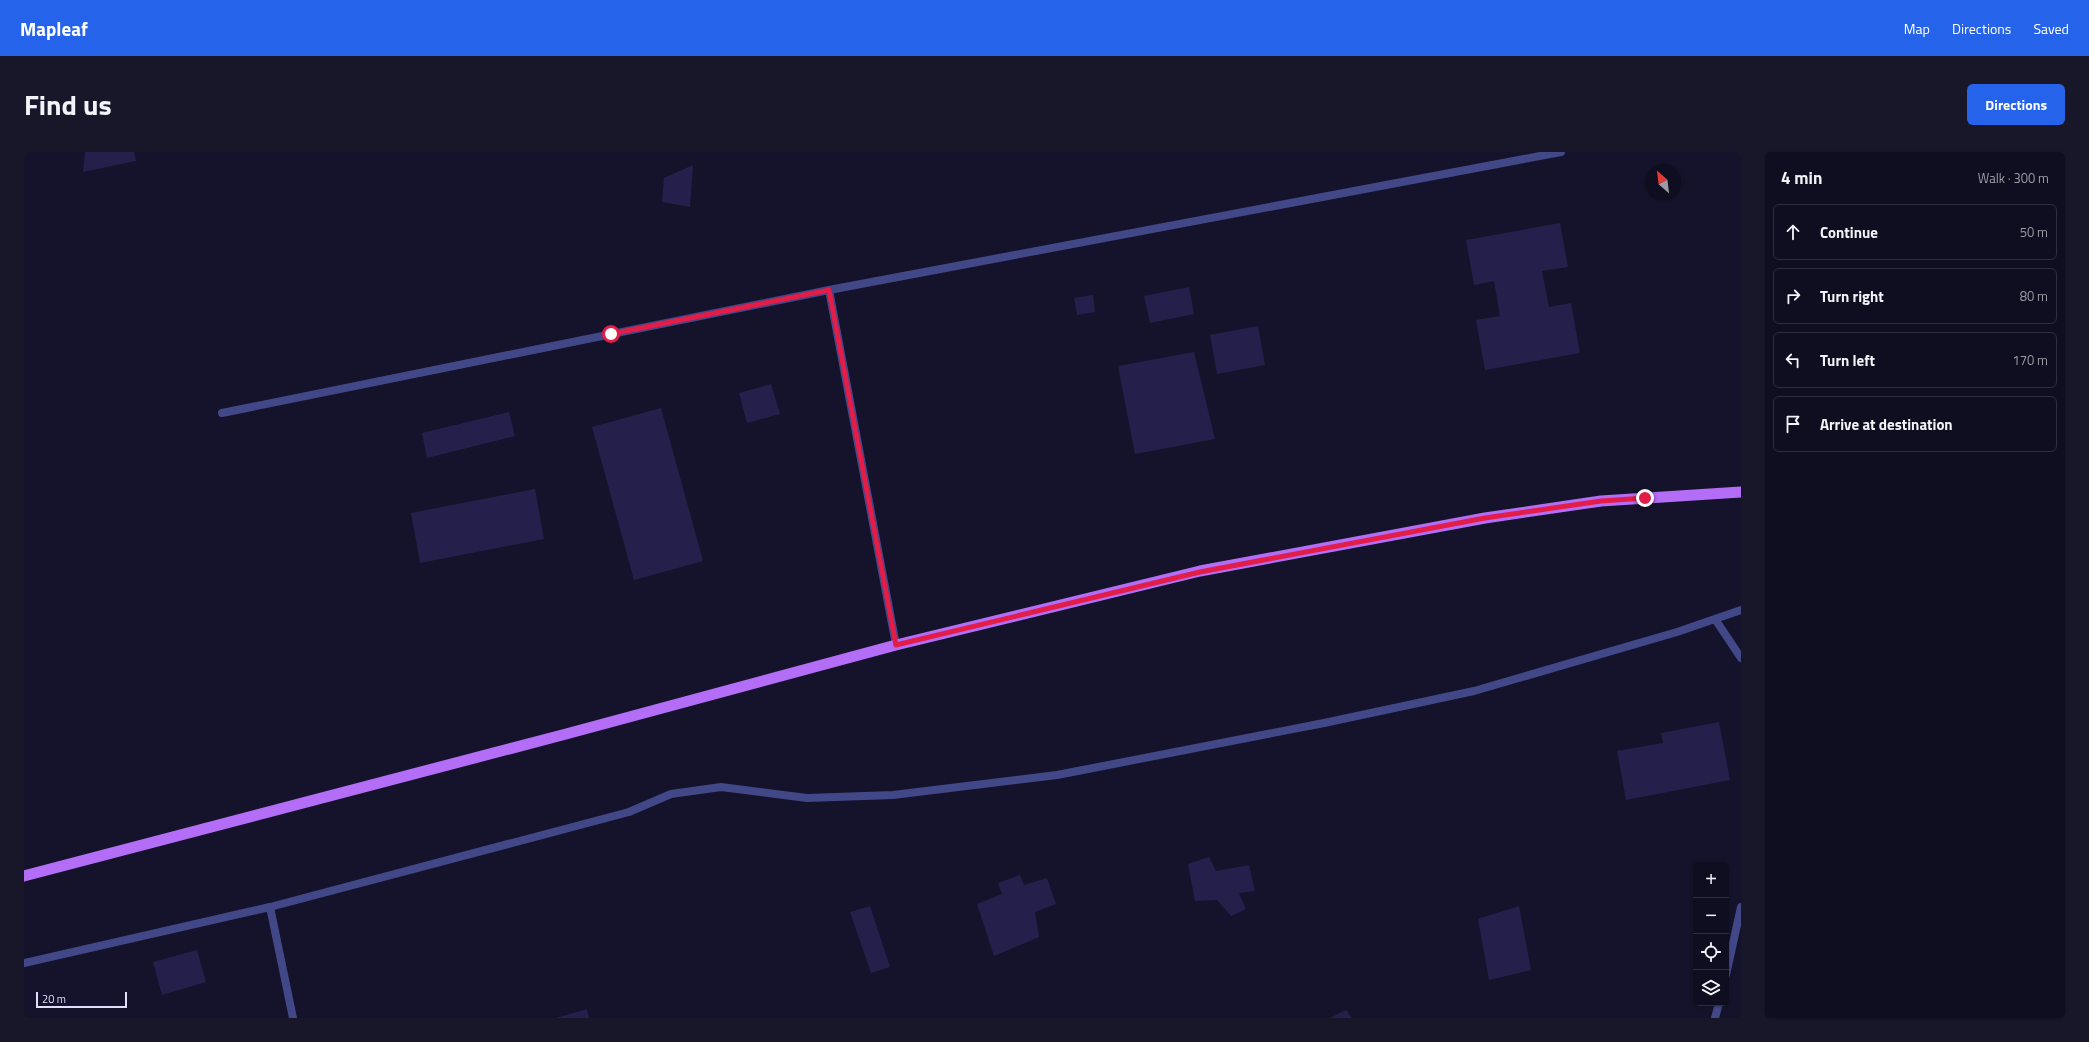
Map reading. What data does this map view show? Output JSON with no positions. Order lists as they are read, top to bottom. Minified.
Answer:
{"scale_bar":"20 m","north":"top left","page":{"header":"Mapleaf","nav":["Map","Directions","Saved"],"title":"Find us","buttons":"Directions","heading":["4 min","Walk · 300 m"],"list":[["Continue","50 m"],["Turn right","80 m"],["Turn left","170 m"],"Arrive at destination"],"map_buttons":["+","−"],"scale":"20 m"}}
